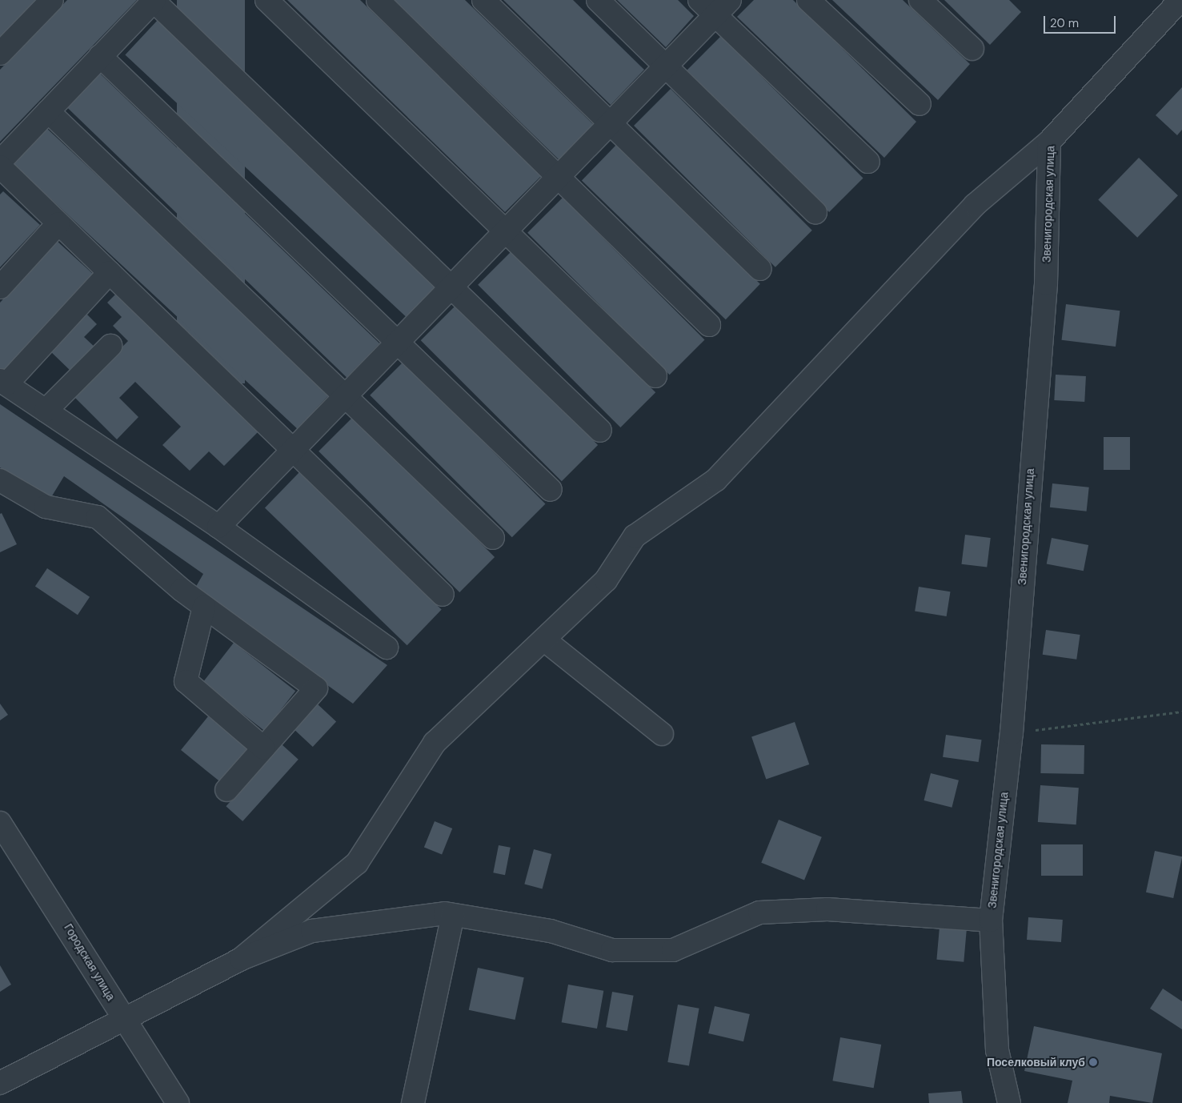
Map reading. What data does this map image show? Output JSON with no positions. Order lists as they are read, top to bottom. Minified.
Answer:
{"streets":{"street":["Звенигородская улица","Городская улица"]},"places":["Поселковый клуб"],"scale_bar":"20 m"}
